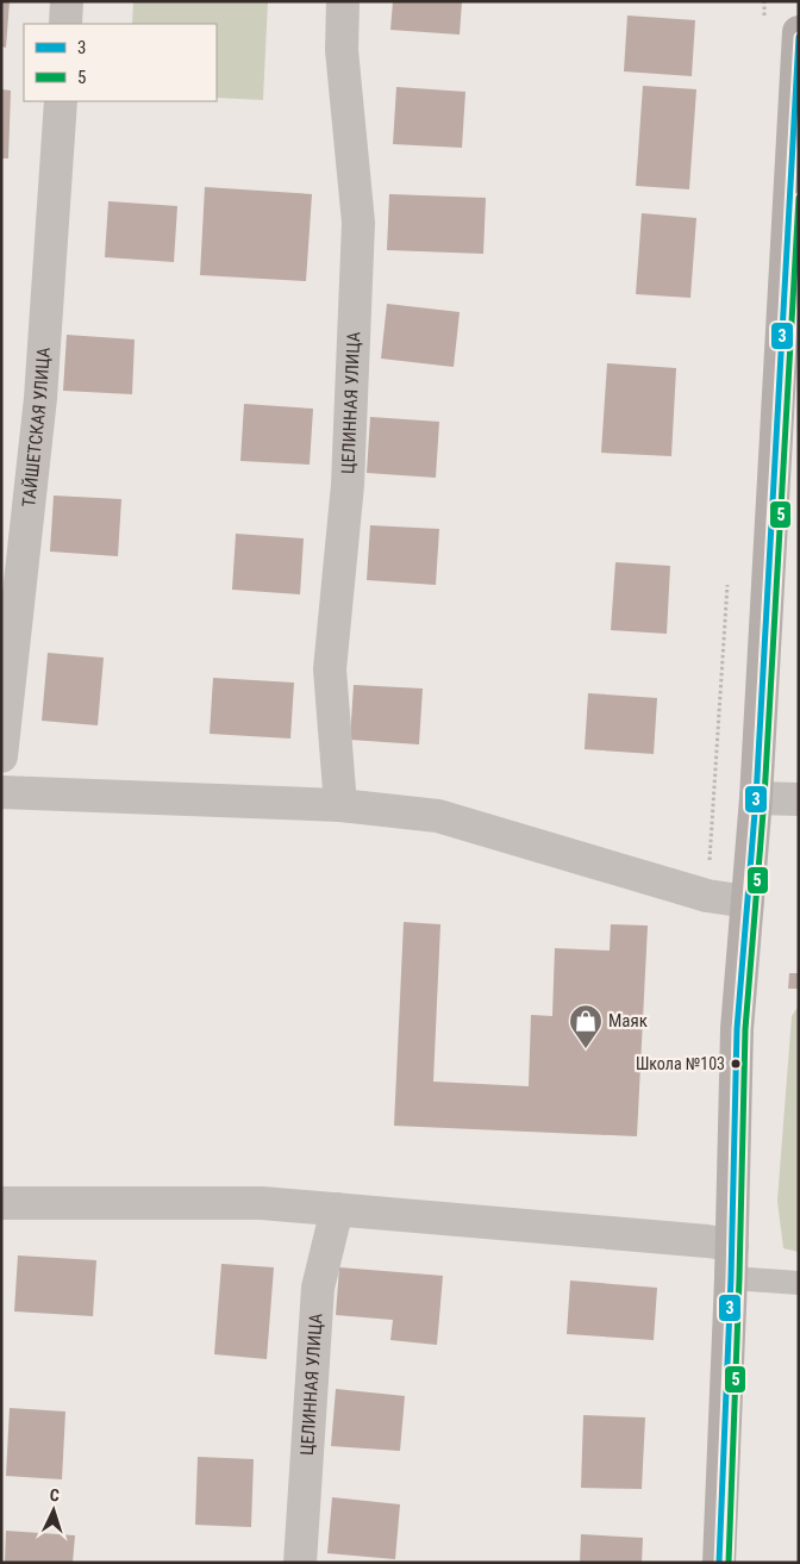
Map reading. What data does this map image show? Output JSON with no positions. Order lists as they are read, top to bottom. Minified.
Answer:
{"streets":{"street":["ЦЕЛИННАЯ УЛИЦА","ТАЙШЕТСКАЯ УЛИЦА"]},"places":{"shop":["Маяк"],"other":["Школа №103"]},"lines":["transit line 3","transit line 5"],"legend":["3","5"],"north":"top"}
